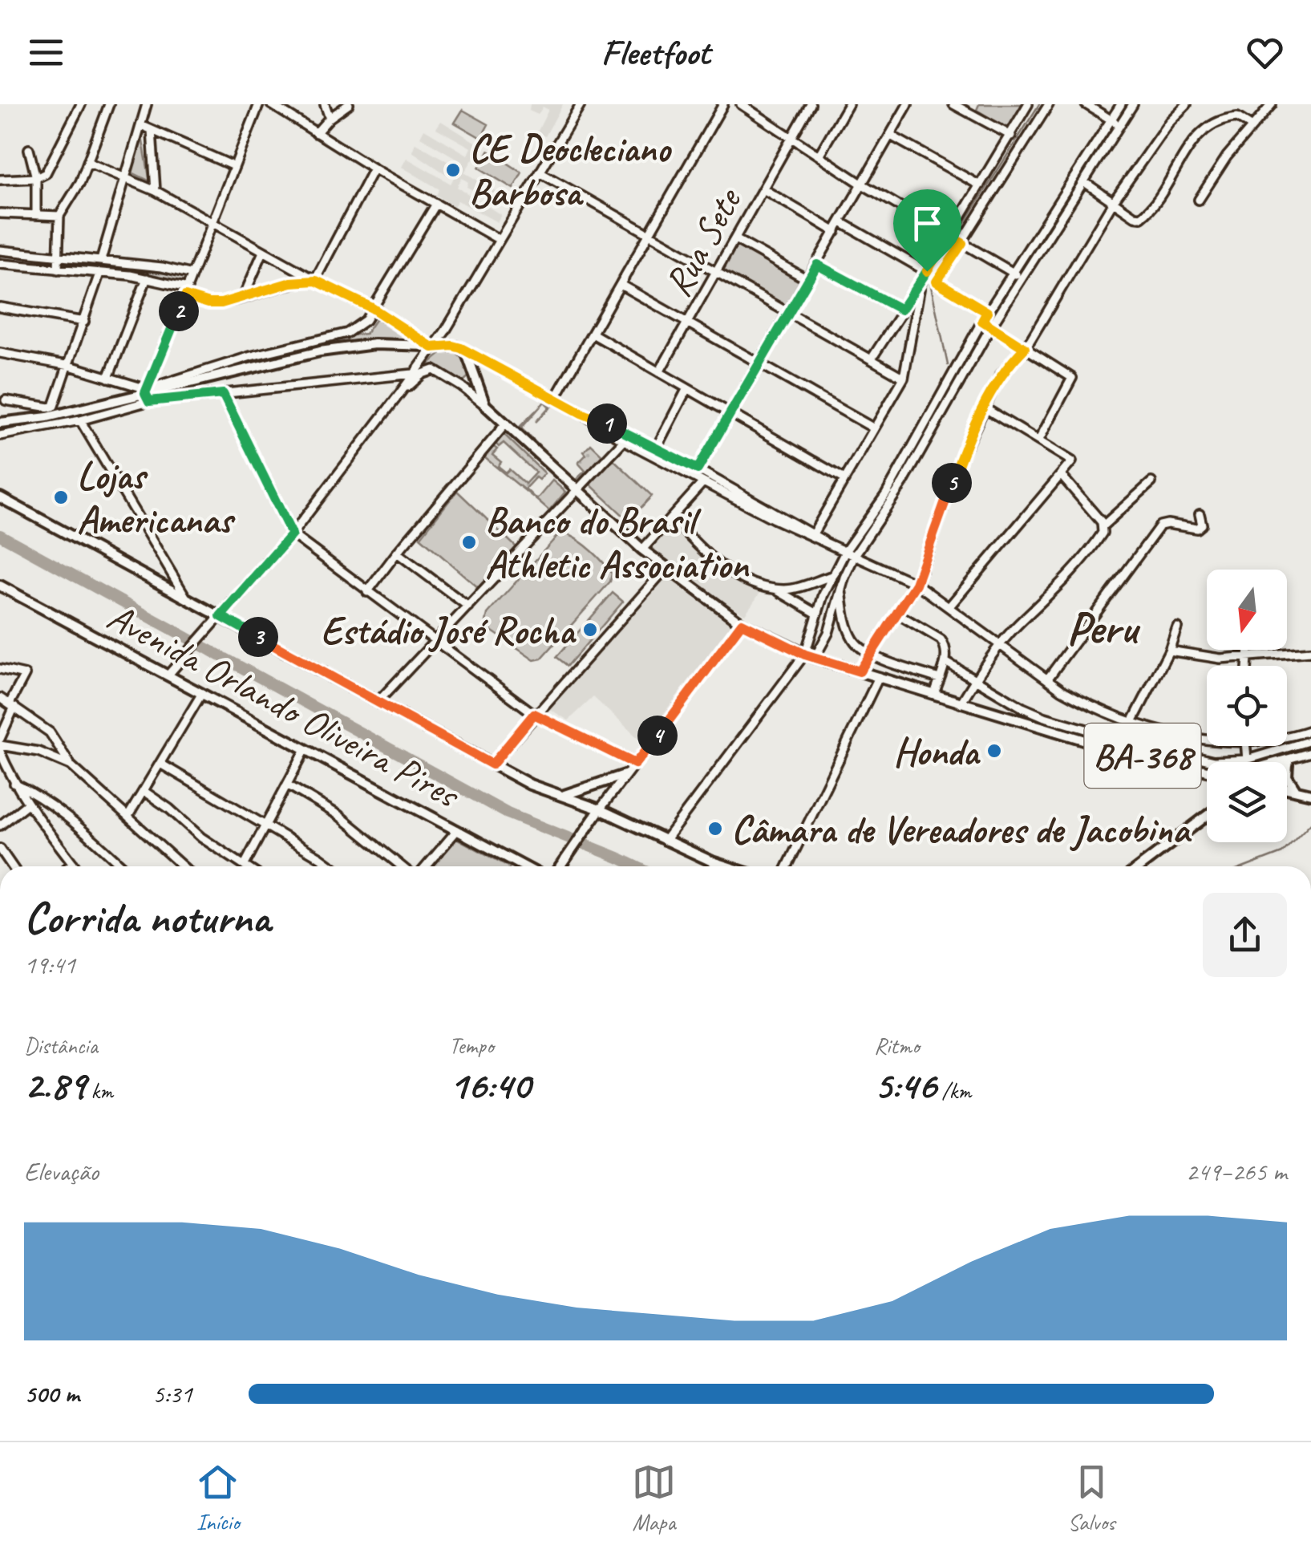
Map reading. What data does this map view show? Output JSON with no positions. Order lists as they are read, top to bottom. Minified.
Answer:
{"streets":{"main road":["Avenida Orlando Oliveira Pires","BA-368"],"street":["Rua Sete"]},"districts":["Peru"],"places":["CE Deocleciano Barbosa","Lojas Americanas","Banco do Brasil Athletic Association","Estádio José Rocha","Honda","Câmara de Vereadores de Jacobina"],"north":"bottom","page":{"header":"Fleetfoot","pins":["2","1","5","3","4"],"heading":["Corrida noturna","19:41"],"stats":[["Distância","2.89 km"],["Tempo","16:40"],["Ritmo","5:46 /km"]],"chart":["Elevação","249–265 m"],"list":[{"name":"500 m","note":"5:31"}],"tabs":["Início","Mapa","Salvos"]}}
